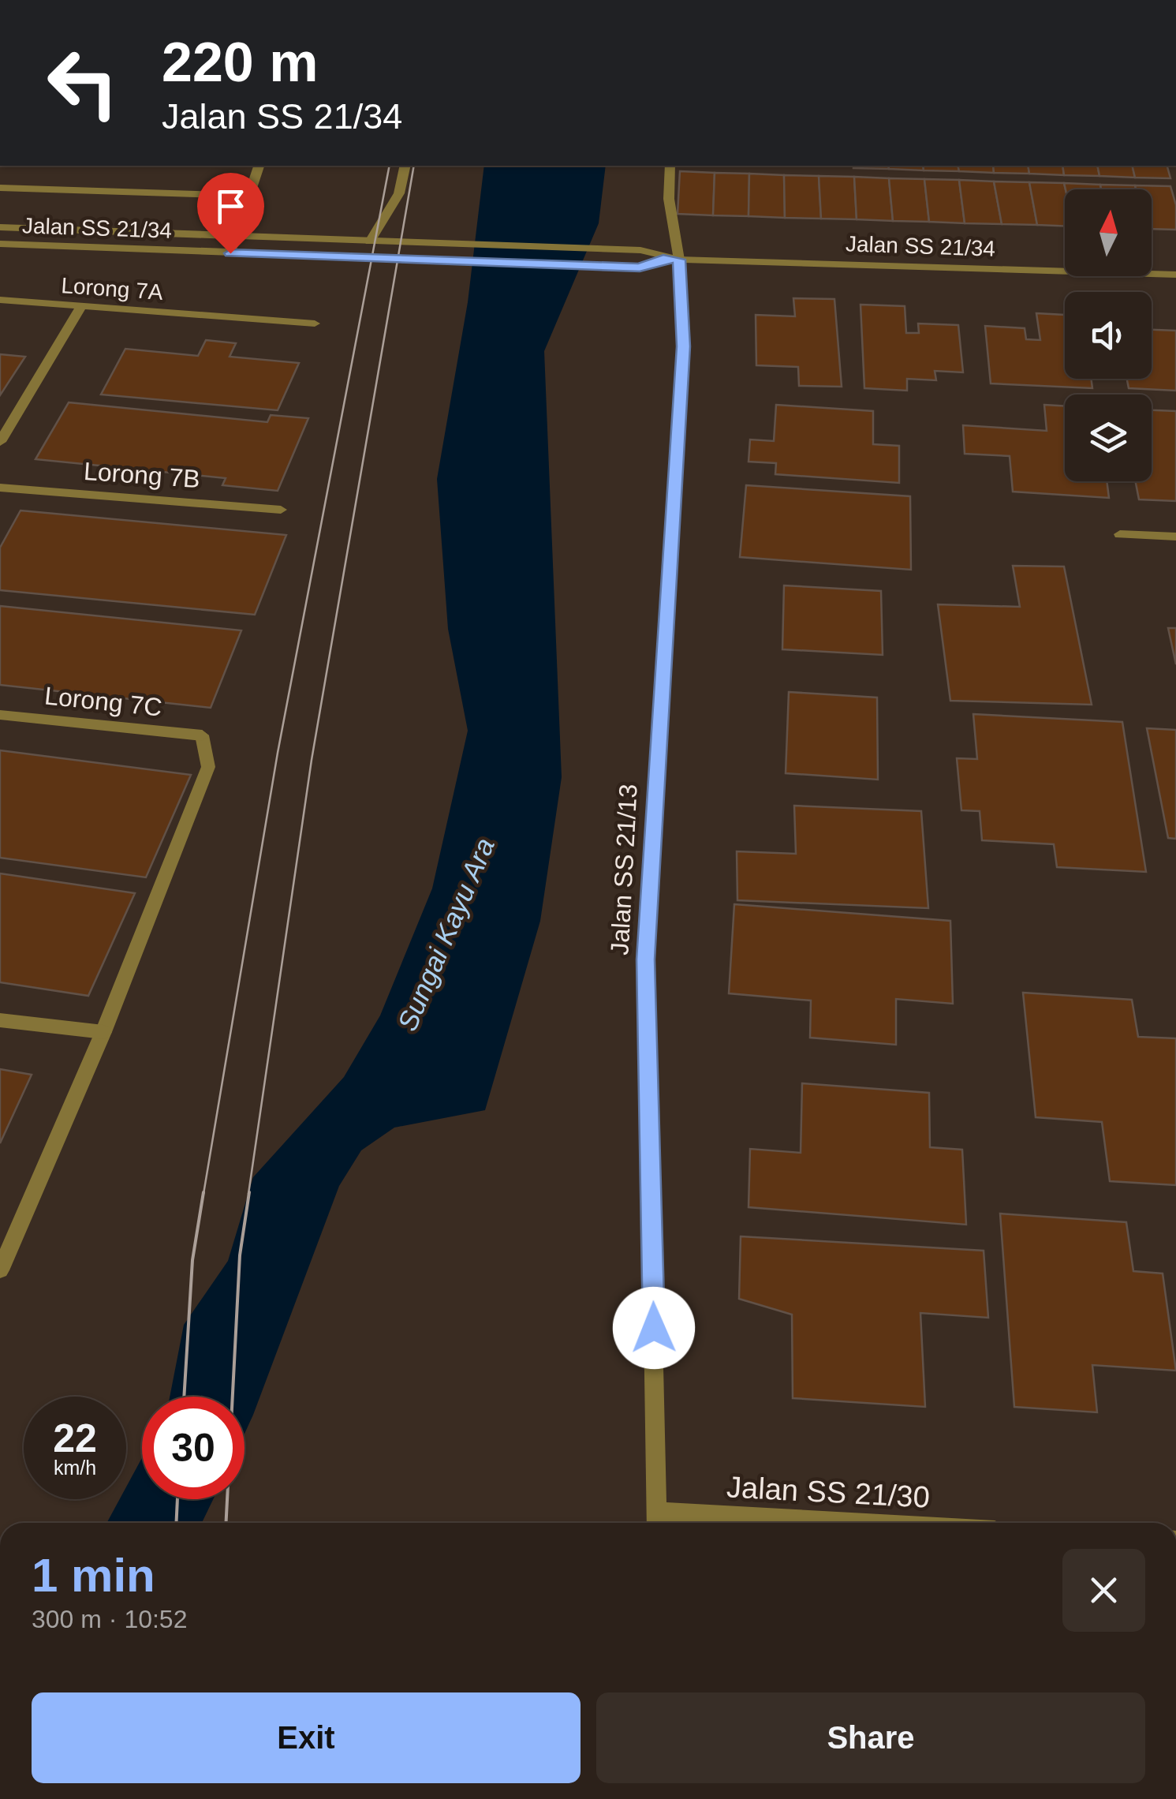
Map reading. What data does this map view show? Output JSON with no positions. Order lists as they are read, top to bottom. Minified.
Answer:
{"streets":{"street":["Jalan SS 21/34","Lorong 7A","Lorong 7B","Lorong 7C","Jalan SS 21/13","Jalan SS 21/30"]},"crossings":[["Jalan SS 21/34","Jalan SS 21/13"],["Jalan SS 21/13","Jalan SS 21/30"]],"water":["Sungai Kayu Ara"],"north":"top","page":{"turn":["220 m","Jalan SS 21/34"],"speed":"22 km/h","limit":"30","heading":["1 min","300 m · 10:52"],"buttons":["Exit","Share"]}}
